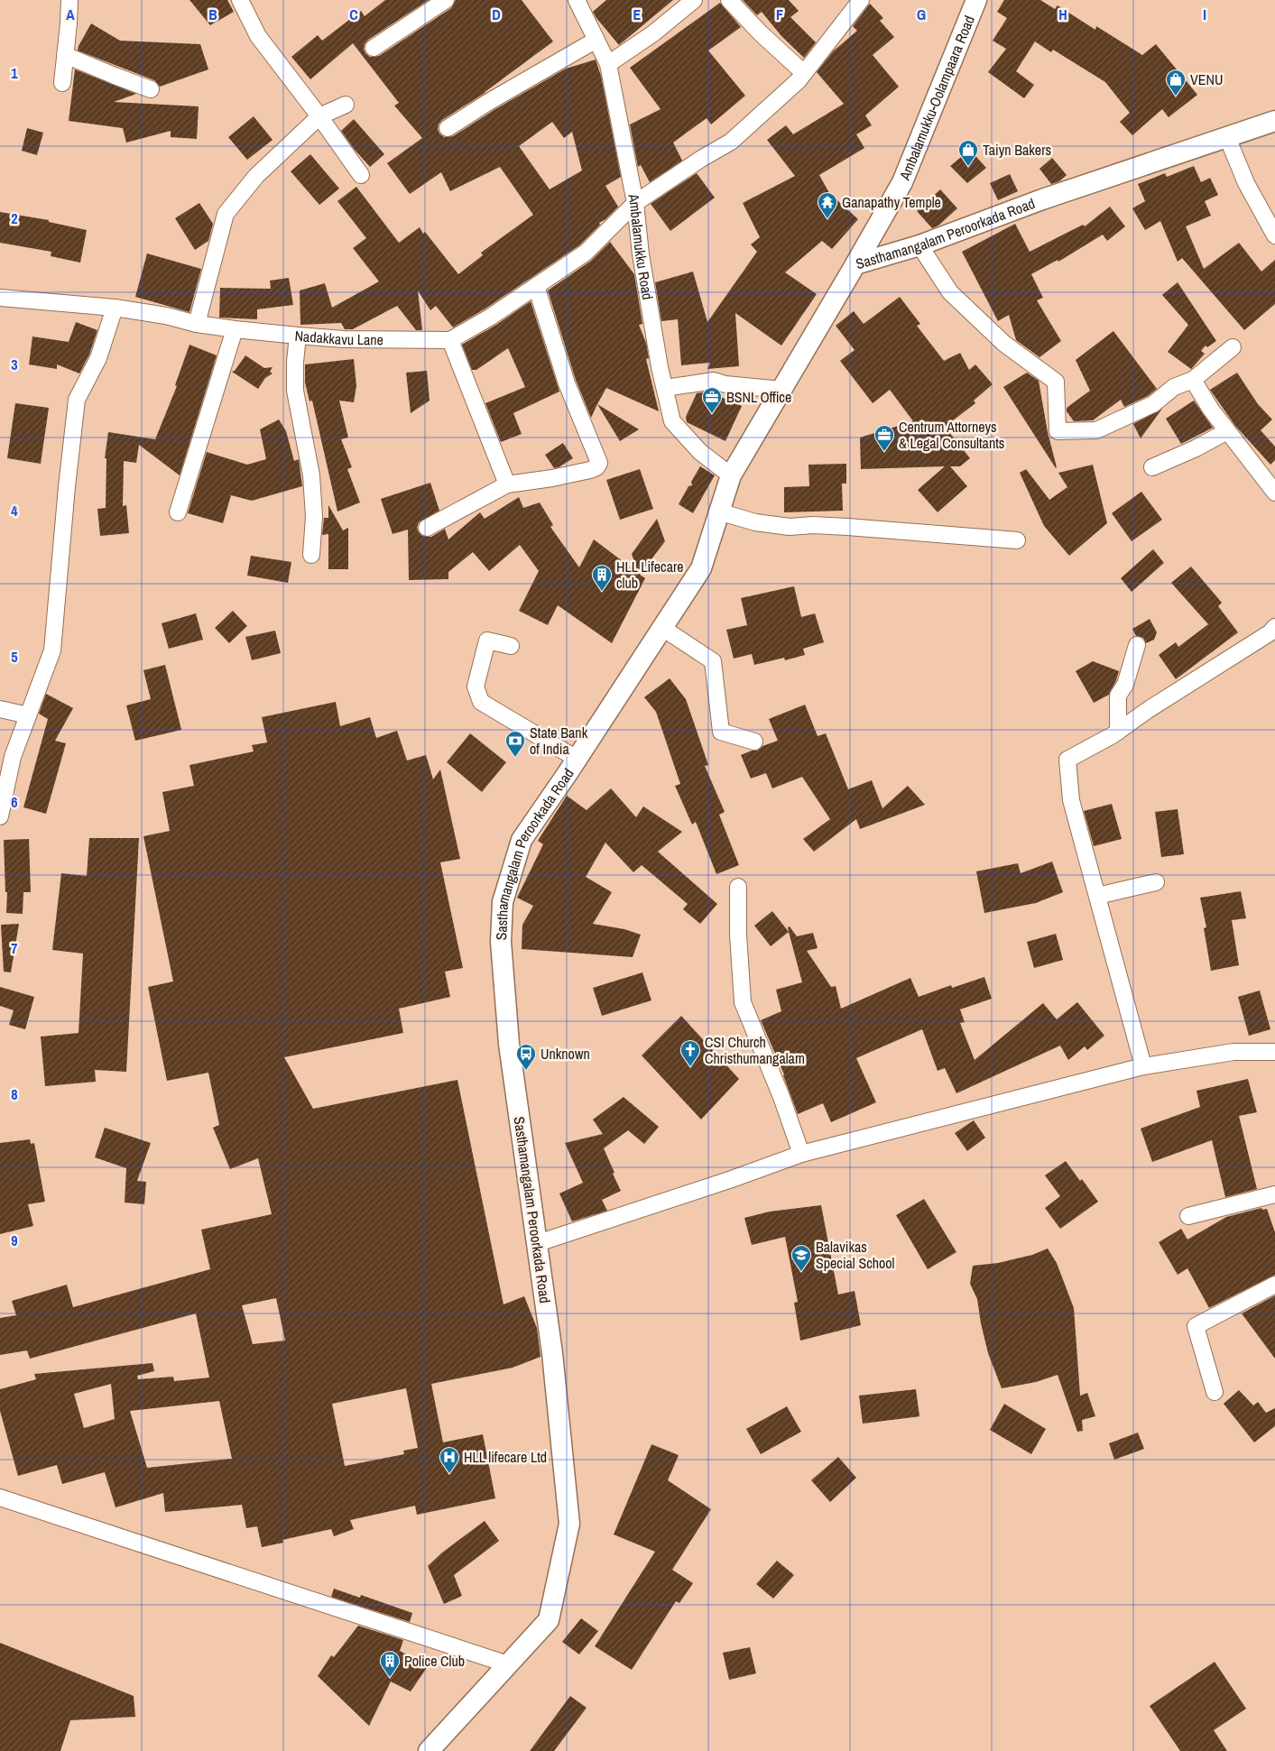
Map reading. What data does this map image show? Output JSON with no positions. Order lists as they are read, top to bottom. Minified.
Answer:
{"streets":{"street":["Ambalamukku-Oolampaara Road","Sasthamangalam Peroorkada Road","Ambalamukku Road","Nadakkavu Lane"]},"crossings":[["Ambalamukku-Oolampaara Road","Sasthamangalam Peroorkada Road"],["Sasthamangalam Peroorkada Road","Ambalamukku Road"]],"places":{"shop":["VENU","Taiyn Bakers"],"temple":["Ganapathy Temple"],"office":["BSNL Office","Centrum Attorneys & Legal Consultants"],"building":["HLL Lifecare club","Police Club"],"bank":["State Bank of India"],"church":["CSI Church Christhumangalam"],"bus stop":["Unknown"],"school or university":["Balavikas Special School"],"hospital":["HLL lifecare Ltd"]},"grid":{"columns":["A","B","C","D","E","F","G","H","I"],"rows":["1","2","3","4","5","6","7","8","9"]}}
